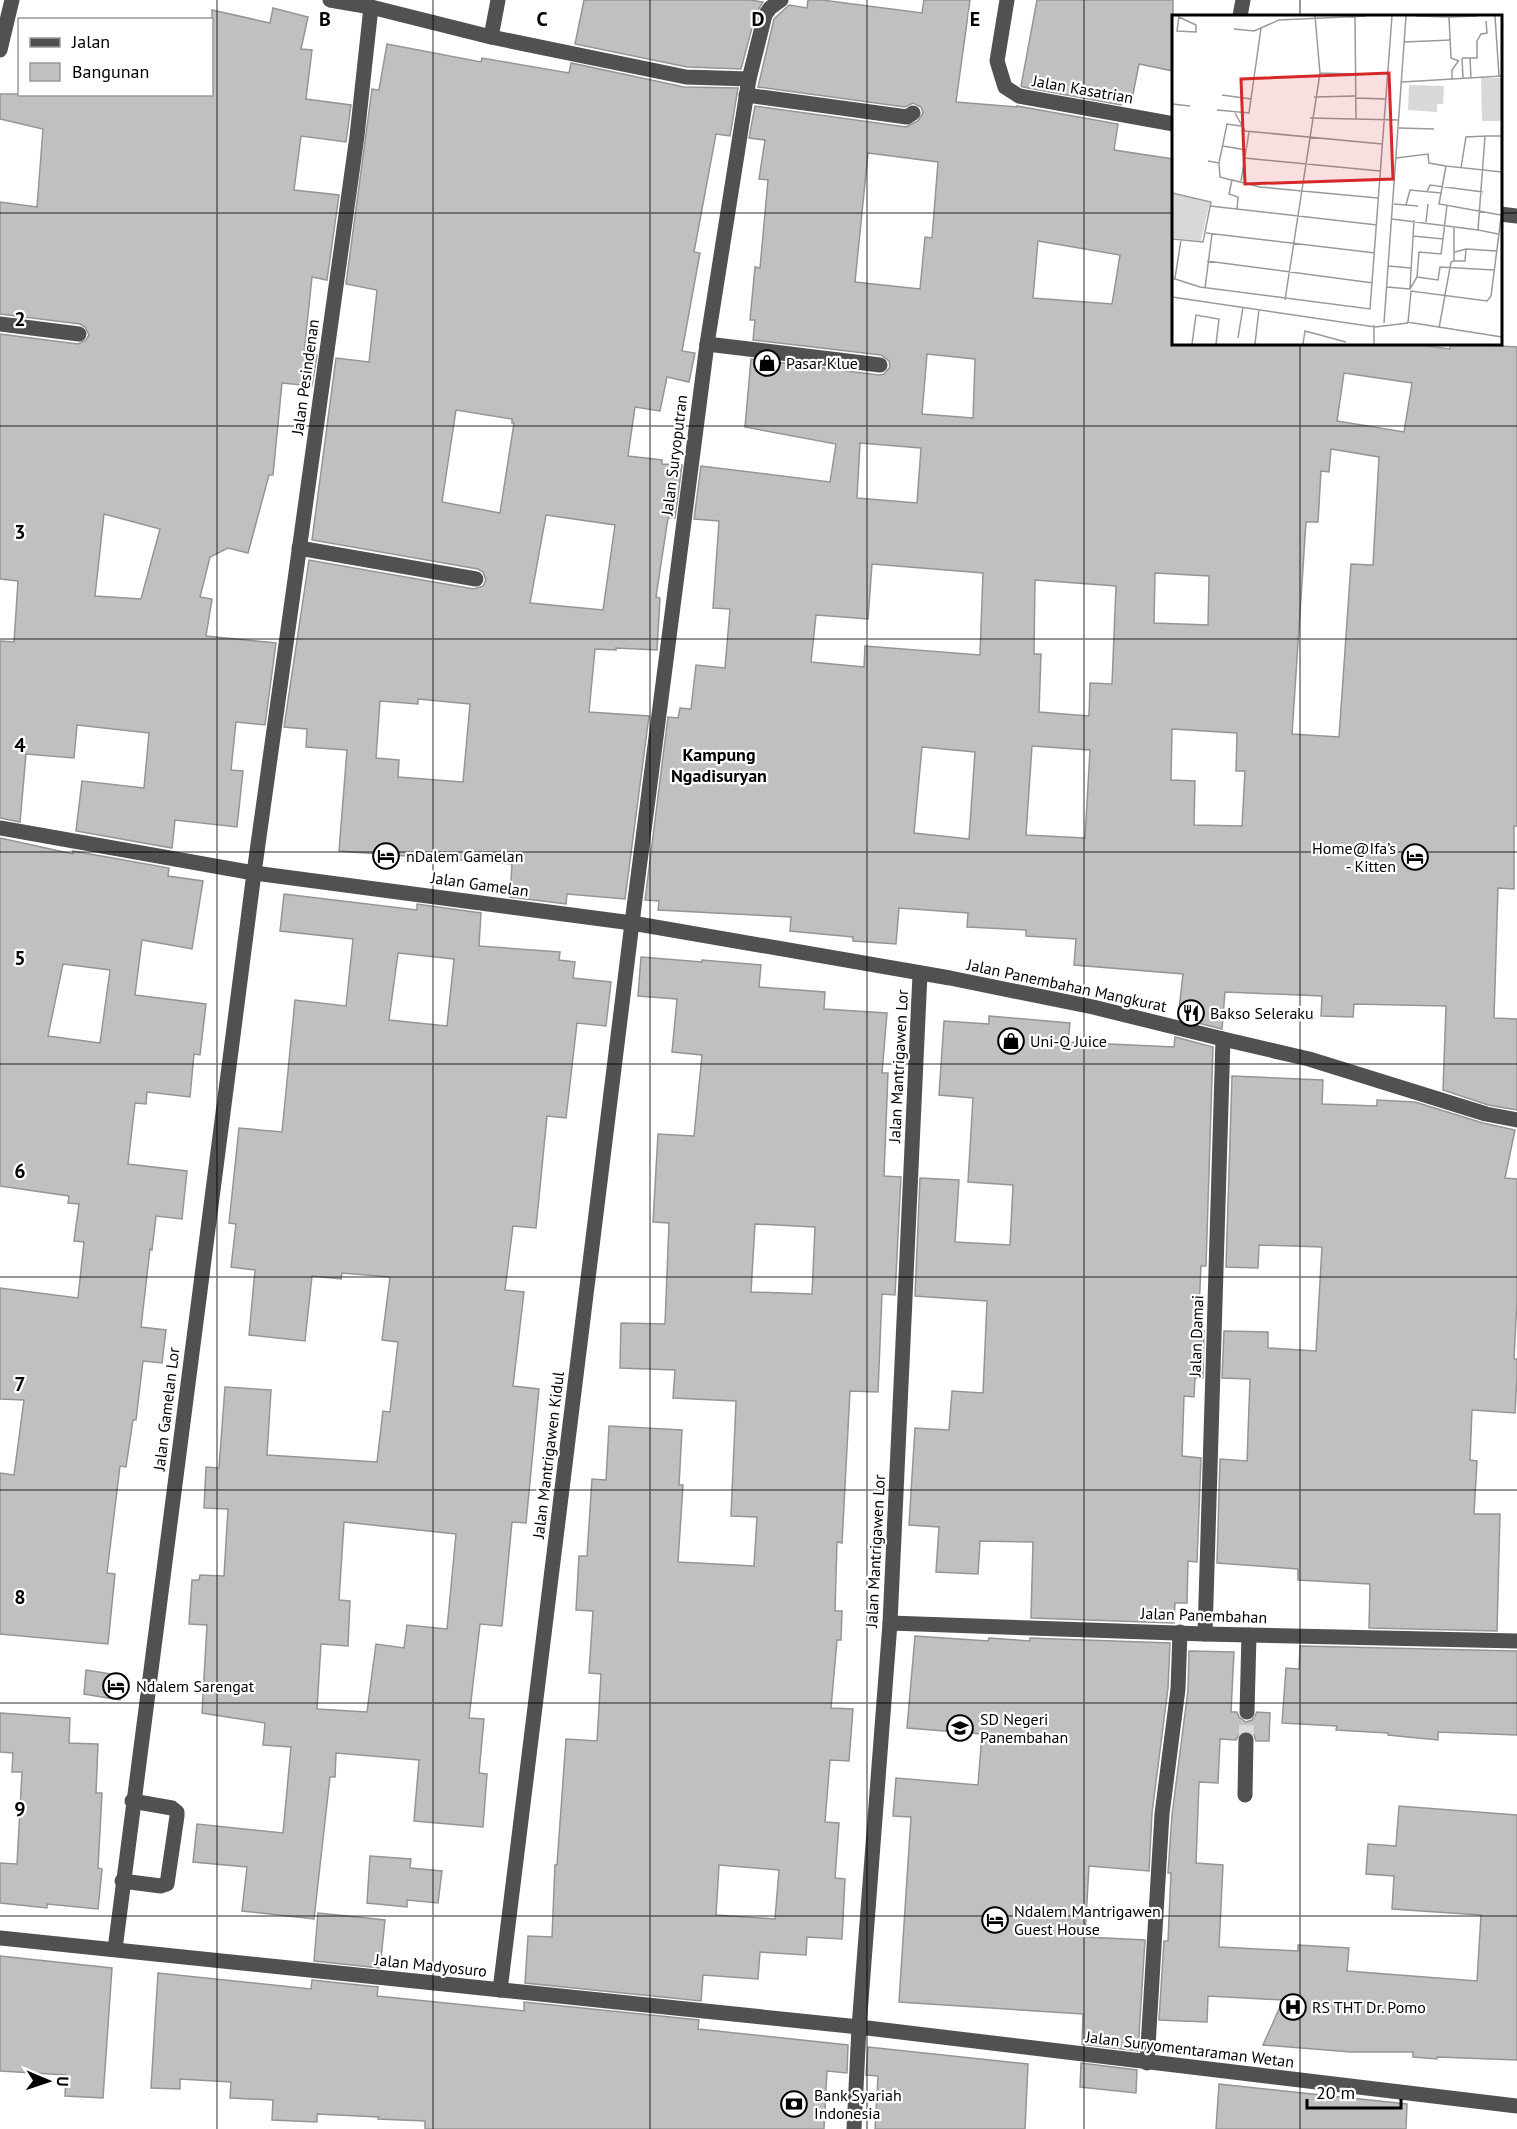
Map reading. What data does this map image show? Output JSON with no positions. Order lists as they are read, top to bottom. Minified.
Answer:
{"streets":{"street":["Jalan Kasatrian","Jalan Pesindenan","Jalan Suryoputran","Jalan Gamelan","Jalan Panembahan Mangkurat","Jalan Mantrigawen Lor","Jalan Damai","Jalan Gamelan Lor","Jalan Mantrigawen Kidul","Jalan Panembahan","Jalan Madyosuro","Jalan Suryomentaraman Wetan"]},"crossings":[["Jalan Pesindenan","Jalan Gamelan"],["Jalan Pesindenan","Jalan Gamelan Lor"],["Jalan Suryoputran","Jalan Gamelan"],["Jalan Suryoputran","Jalan Mantrigawen Kidul"],["Jalan Gamelan","Jalan Panembahan Mangkurat"],["Jalan Gamelan","Jalan Mantrigawen Lor"],["Jalan Gamelan","Jalan Gamelan Lor"],["Jalan Gamelan","Jalan Mantrigawen Kidul"],["Jalan Panembahan Mangkurat","Jalan Mantrigawen Lor"],["Jalan Panembahan Mangkurat","Jalan Damai"],["Jalan Mantrigawen Lor","Jalan Panembahan"],["Jalan Mantrigawen Lor","Jalan Madyosuro"],["Jalan Mantrigawen Lor","Jalan Suryomentaraman Wetan"],["Jalan Damai","Jalan Panembahan"],["Jalan Gamelan Lor","Jalan Madyosuro"],["Jalan Mantrigawen Kidul","Jalan Madyosuro"],["Jalan Madyosuro","Jalan Suryomentaraman Wetan"]],"districts":["Kampung Ngadisuryan"],"places":{"shop":["Pasar Klue","Uni-Q Juice"],"hotel":["nDalem Gamelan","Home@Ifa’s - Kitten","Ndalem Sarengat","Ndalem Mantrigawen Guest House"],"restaurant":["Bakso Seleraku"],"school or university":["SD Negeri Panembahan"],"hospital":["RS THT Dr. Pomo"],"bank":["Bank Syariah Indonesia"]},"legend":["Jalan","Bangunan"],"scale_bar":"20 m","north":"right","grid":{"columns":["B","C","D","E"],"rows":["2","3","4","5","6","7","8","9"]}}
